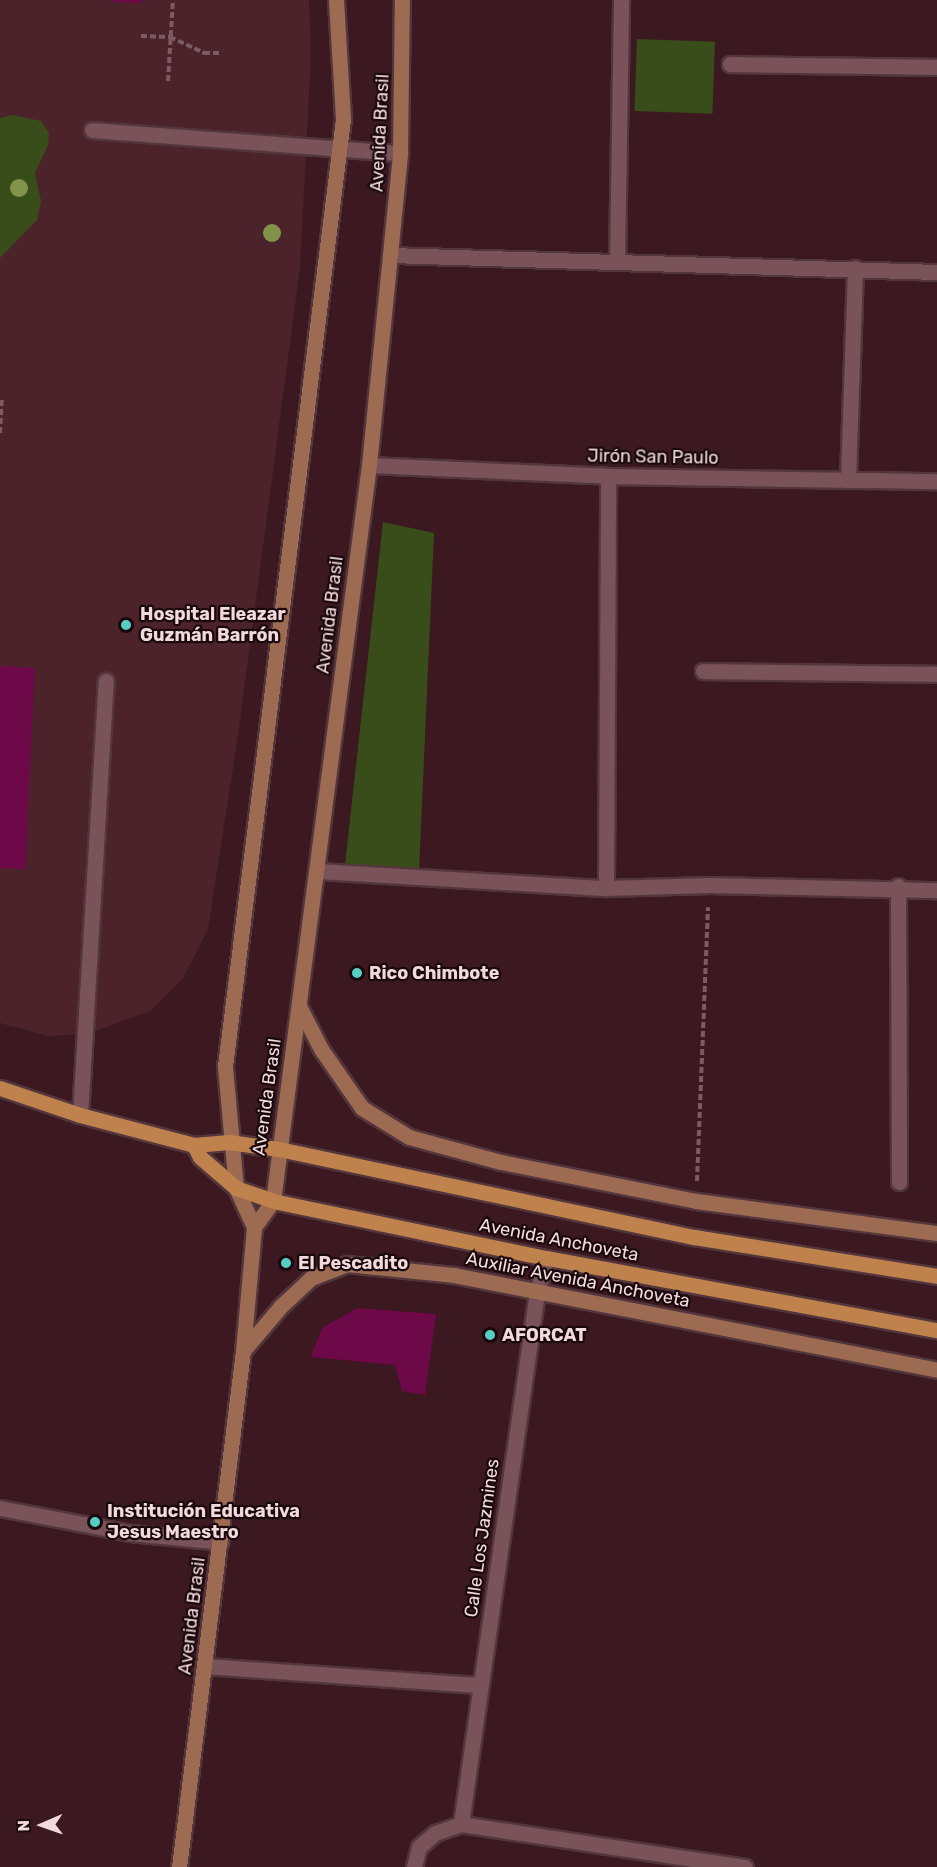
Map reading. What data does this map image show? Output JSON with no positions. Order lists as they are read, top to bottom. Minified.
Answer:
{"streets":{"main road":["Avenida Brasil","Avenida Anchoveta","Auxiliar Avenida Anchoveta"],"street":["Jirón San Paulo","Calle Los Jazmines"]},"crossings":[["Avenida Brasil","Jirón San Paulo"],["Avenida Brasil","Avenida Anchoveta"],["Avenida Brasil","Auxiliar Avenida Anchoveta"],["Avenida Anchoveta","Calle Los Jazmines"],["Auxiliar Avenida Anchoveta","Calle Los Jazmines"]],"places":["Hospital Eleazar Guzmán Barrón","Rico Chimbote","El Pescadito","AFORCAT","Institución Educativa Jesus Maestro"],"north":"left"}
